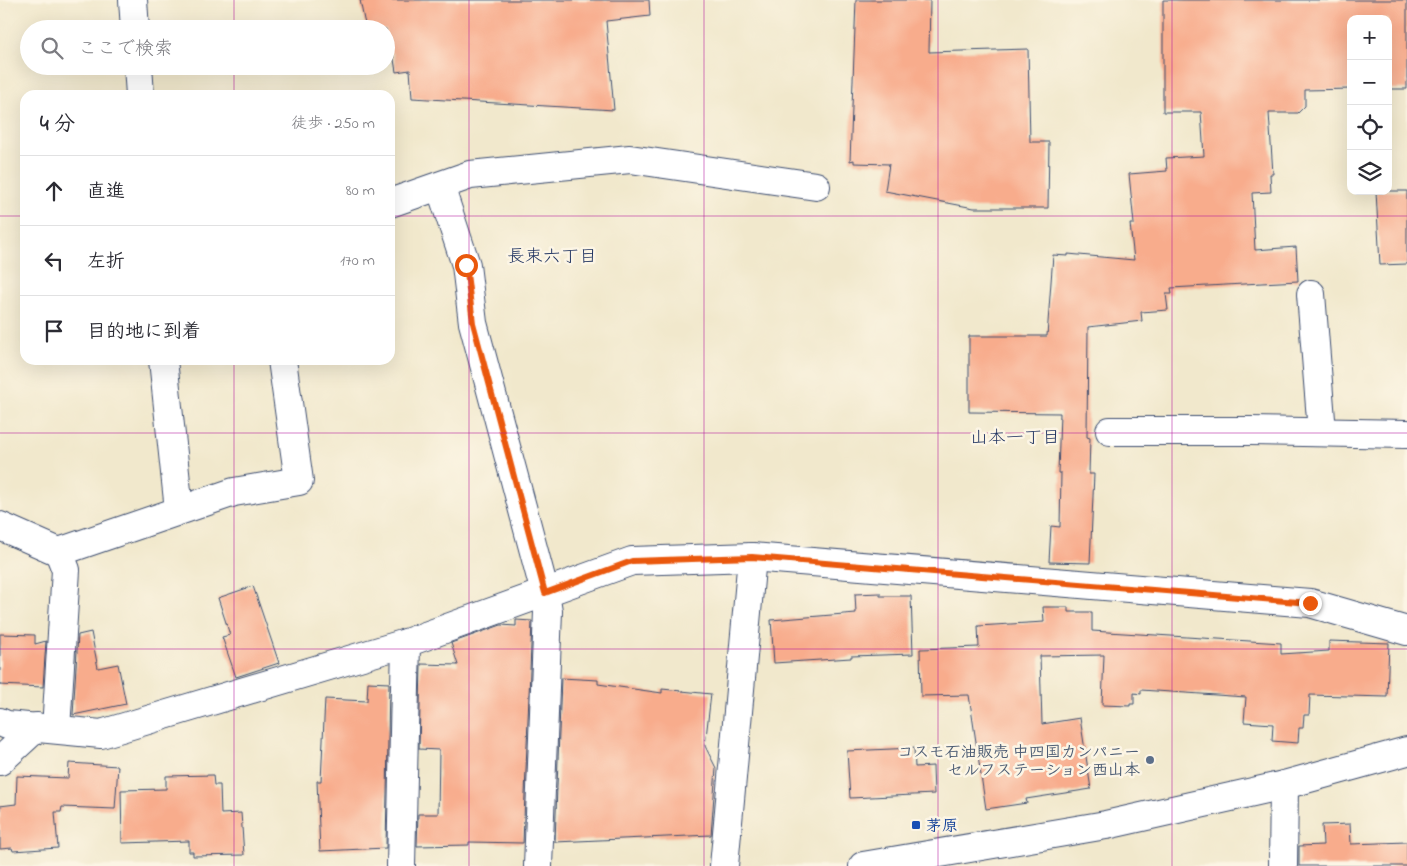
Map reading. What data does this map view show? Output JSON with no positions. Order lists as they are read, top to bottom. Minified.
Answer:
{"districts":["長束六丁目","山本一丁目"],"places":{"other":["コスモ石油販売 中四国カンパニー セルフステーション西山本"],"transit":["茅原"]},"page":{"map_buttons":["+","−"],"search":"ここで検索","heading":["4 分","徒歩 · 250 m"],"list":[["直進","80 m"],["左折","170 m"],"目的地に到着"]}}
